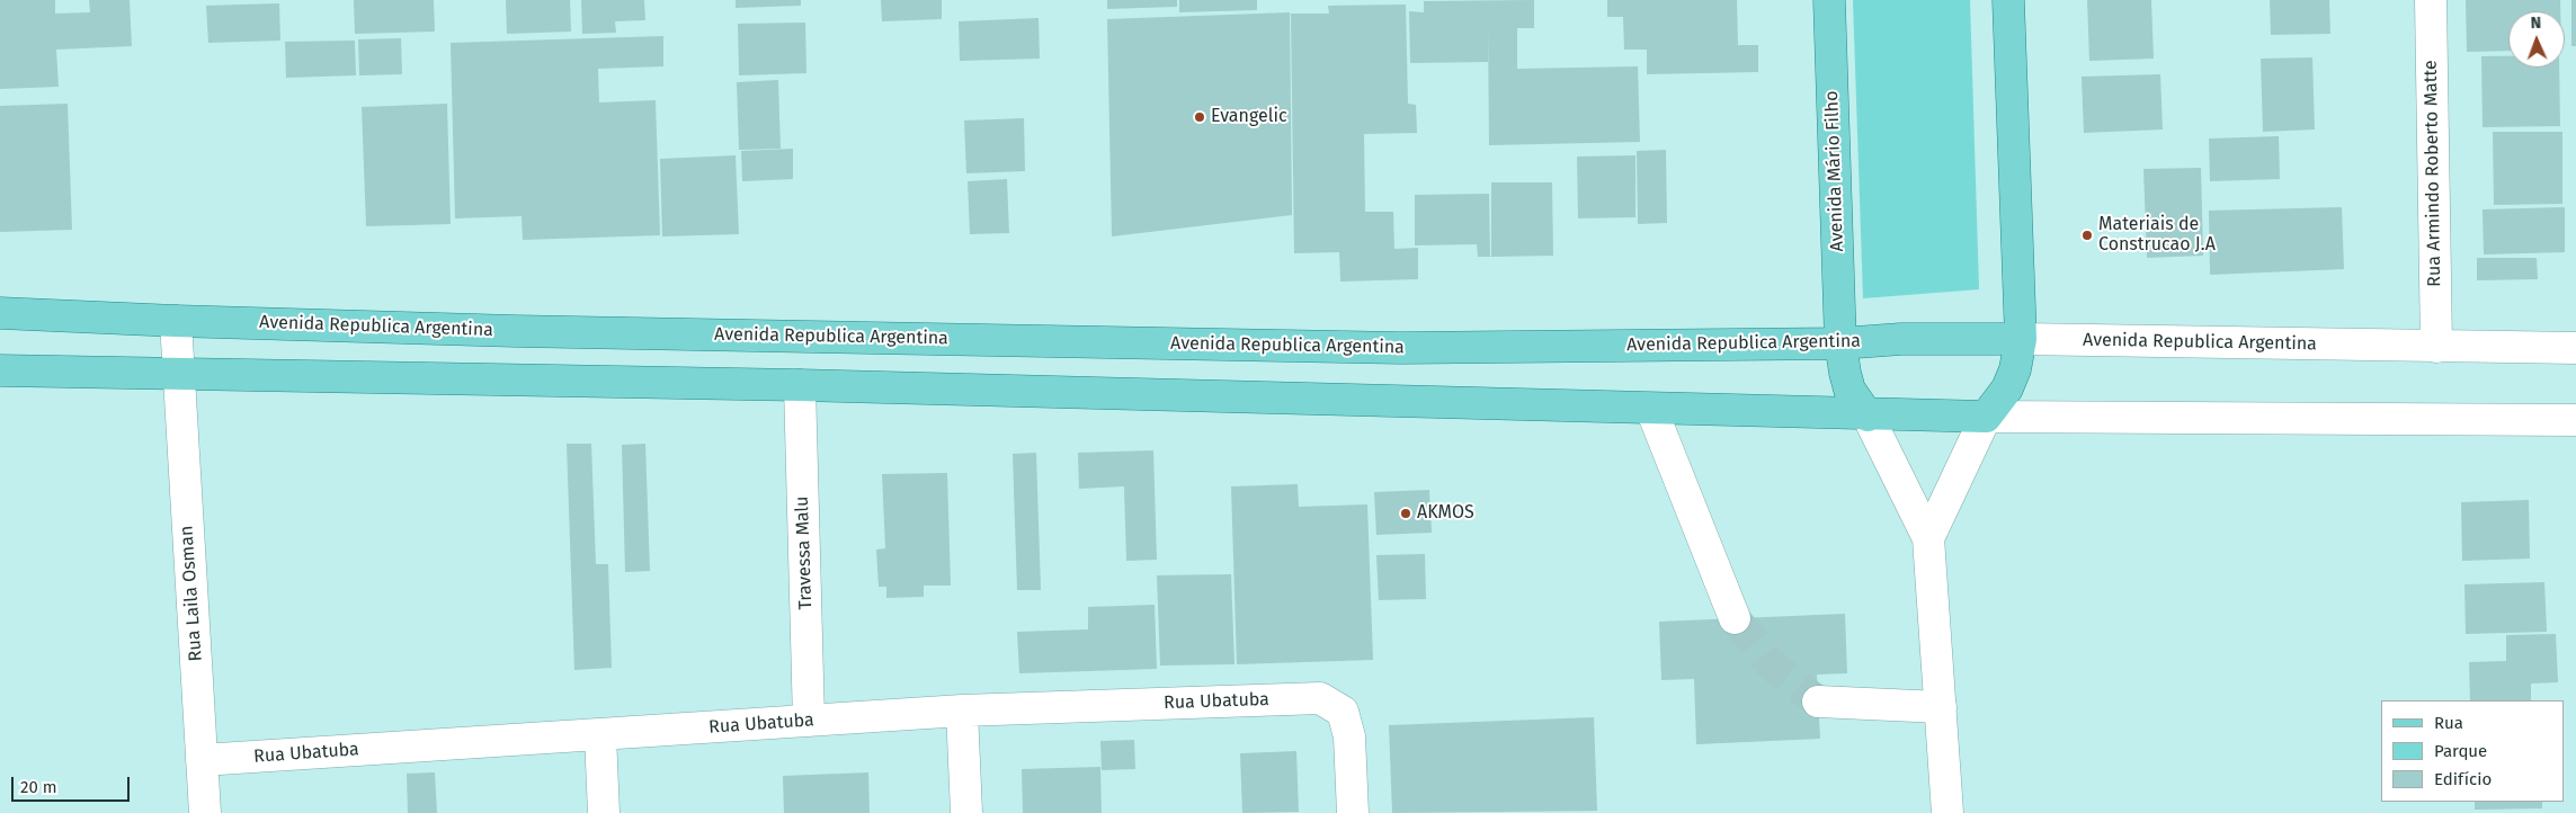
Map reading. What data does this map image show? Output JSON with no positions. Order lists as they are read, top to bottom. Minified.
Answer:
{"streets":{"main road":["Avenida Mário Filho","Avenida Republica Argentina"],"street":["Rua Armindo Roberto Matte","Travessa Malu","Rua Laila Osman","Rua Ubatuba"]},"crossings":[["Avenida Mário Filho","Avenida Republica Argentina"],["Rua Armindo Roberto Matte","Avenida Republica Argentina"],["Avenida Republica Argentina","Rua Laila Osman"],["Travessa Malu","Rua Ubatuba"],["Rua Laila Osman","Rua Ubatuba"]],"places":["Evangelic","Materiais de Construcao J.A","AKMOS"],"legend":["Rua","Parque","Edifício"],"scale_bar":"20 m","north":"top"}
